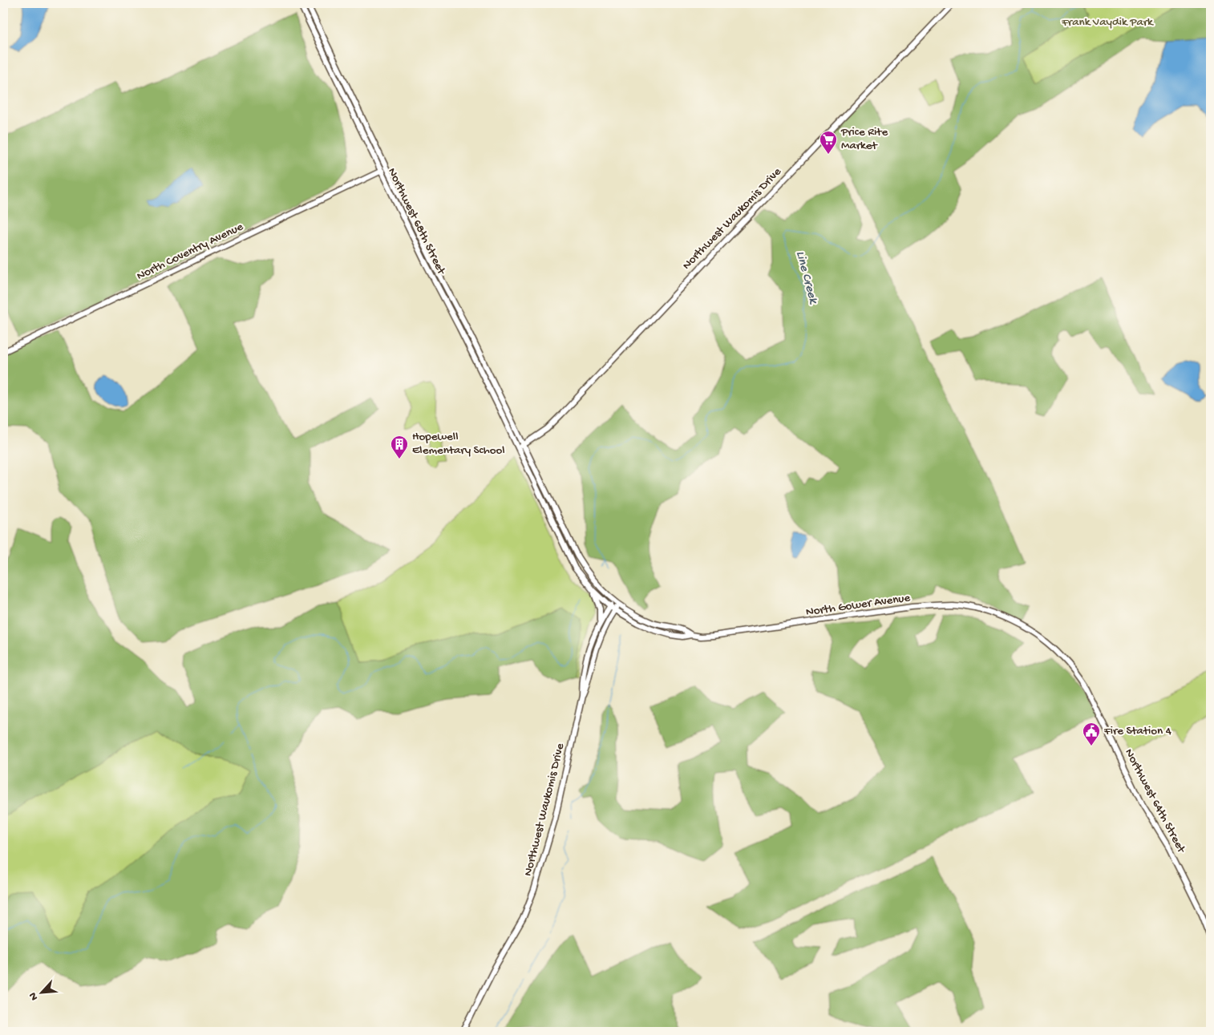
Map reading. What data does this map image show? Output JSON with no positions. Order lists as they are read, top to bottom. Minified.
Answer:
{"streets":{"main road":["Northwest Waukomis Drive","Northwest 68th Street","North Coventry Avenue","North Gower Avenue","Northwest 64th Street"]},"crossings":[["Northwest Waukomis Drive","Northwest 68th Street"],["Northwest Waukomis Drive","North Gower Avenue"],["Northwest 68th Street","North Coventry Avenue"],["Northwest 68th Street","North Gower Avenue"],["North Gower Avenue","Northwest 64th Street"]],"water":["Line Creek"],"parks":["Frank Vaydik Park"],"places":{"supermarket":["Price Rite Market"],"building":["Hopewell Elementary School"],"public building":["Fire Station 4"]},"north":"bottom left"}
